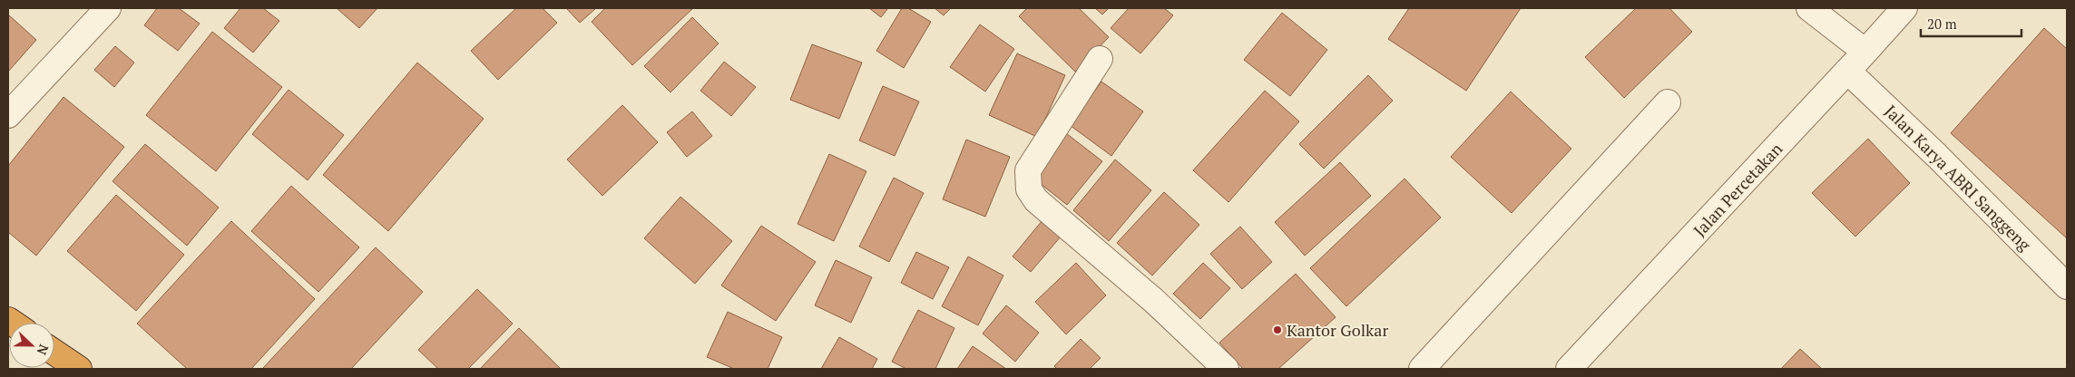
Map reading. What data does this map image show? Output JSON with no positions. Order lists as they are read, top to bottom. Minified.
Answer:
{"streets":{"street":["Jalan Karya ABRI Sanggeng","Jalan Percetakan"]},"crossings":[["Jalan Karya ABRI Sanggeng","Jalan Percetakan"]],"places":["Kantor Golkar"],"scale_bar":"20 m","north":"right"}
